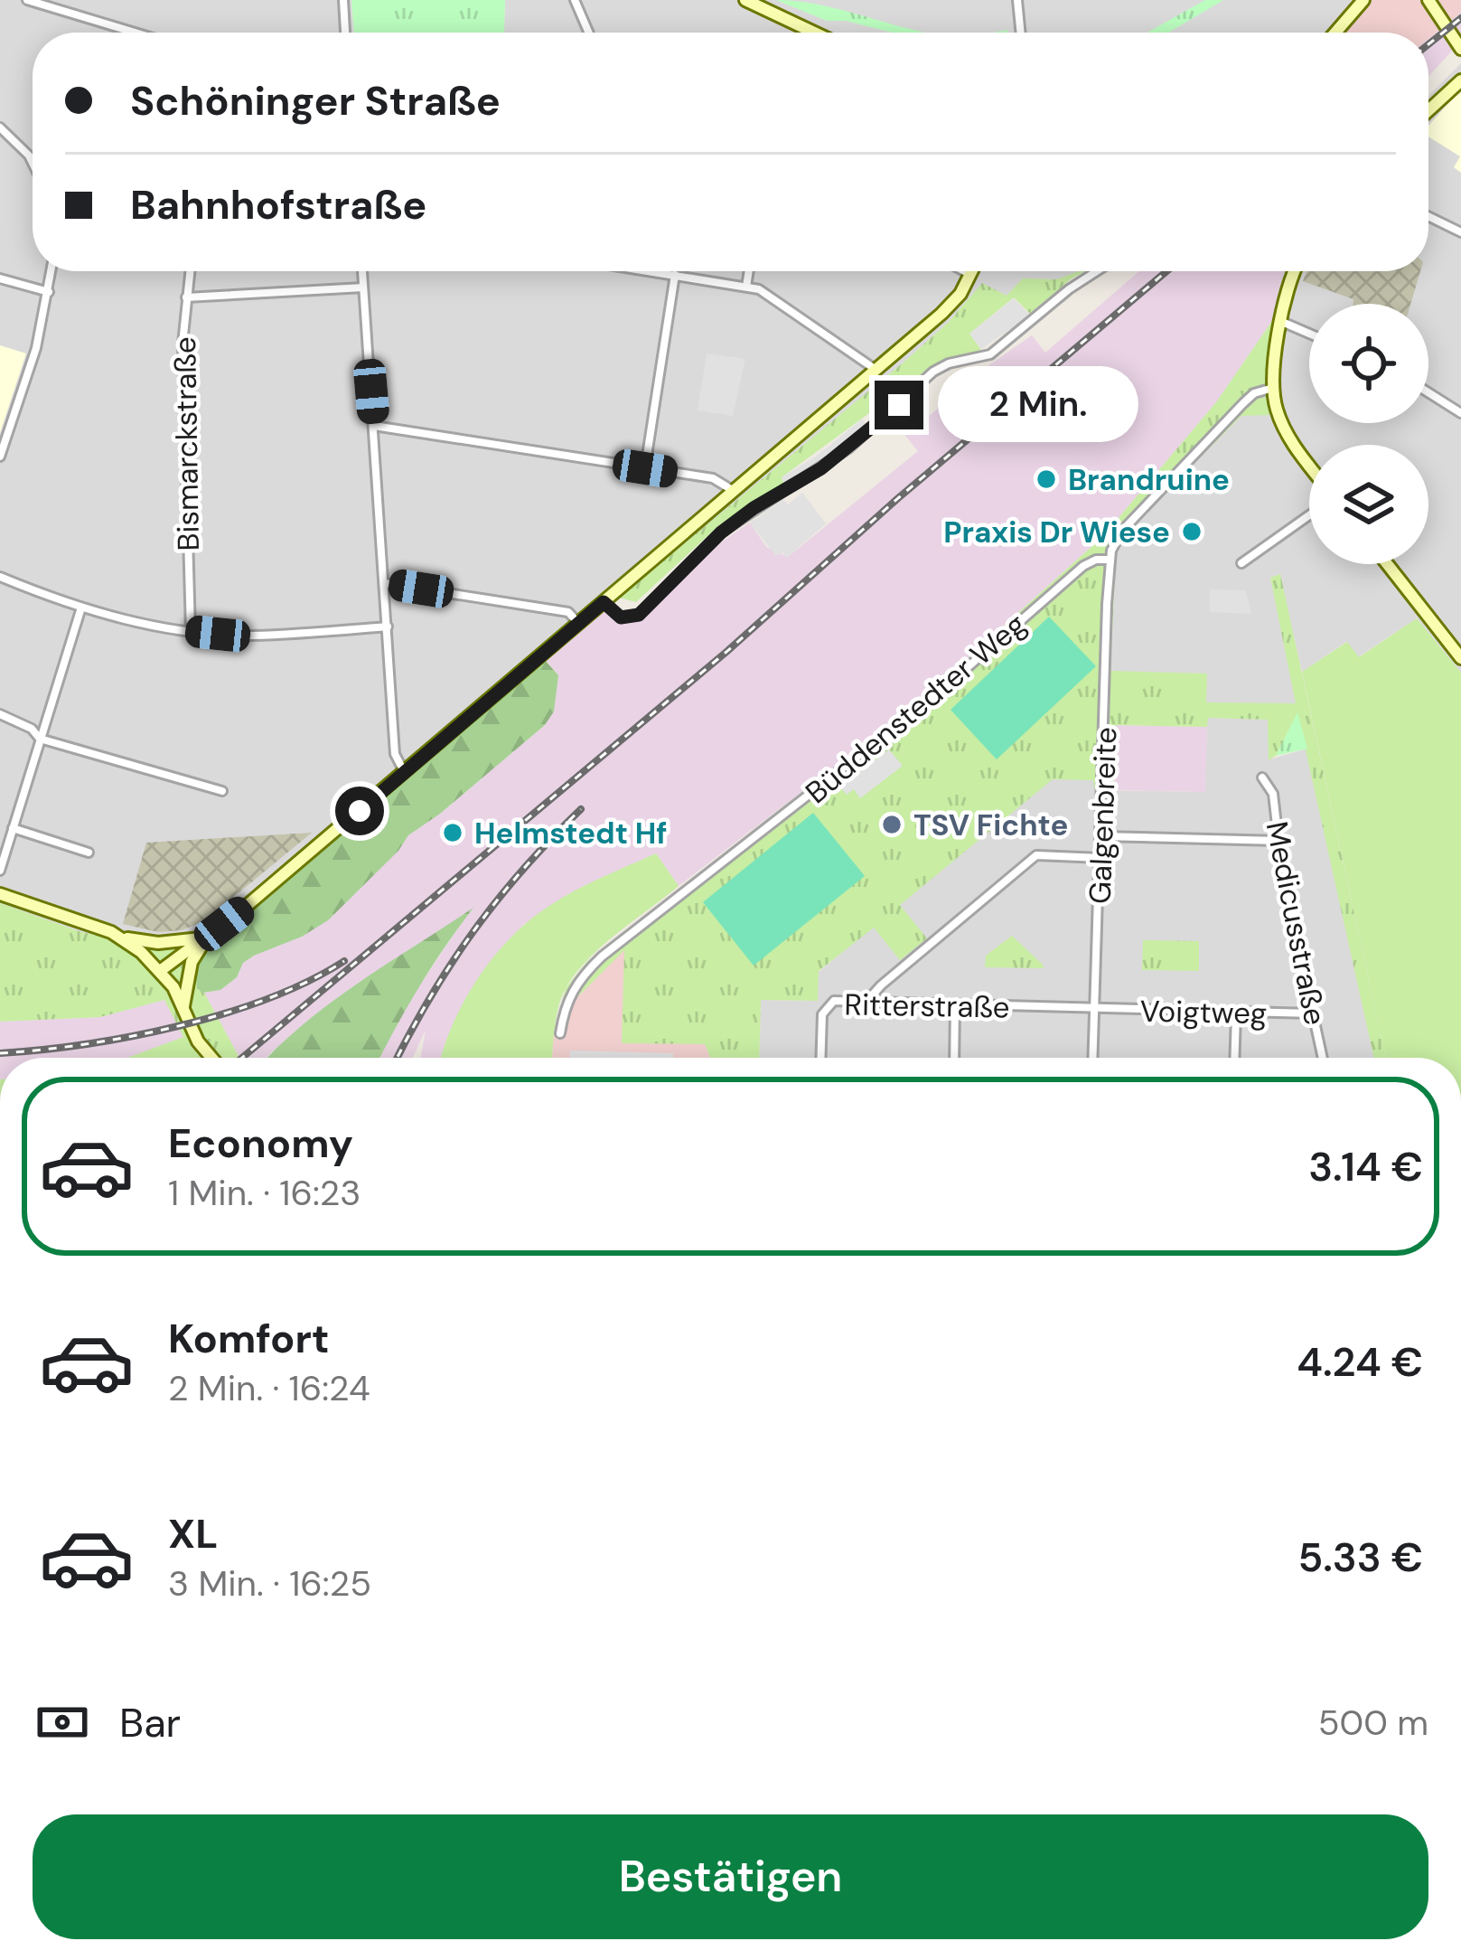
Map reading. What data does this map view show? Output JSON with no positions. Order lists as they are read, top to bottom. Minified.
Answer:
{"streets":{"street":["Bismarckstraße","Büddenstedter Weg","Galgenbreite","Medicusstraße","Ritterstraße","Voigtweg"]},"crossings":[["Büddenstedter Weg","Galgenbreite"],["Galgenbreite","Ritterstraße"],["Galgenbreite","Voigtweg"],["Medicusstraße","Voigtweg"],["Ritterstraße","Voigtweg"]],"places":["Brandruine","Praxis Dr Wiese","TSV Fichte","Helmstedt Hf"],"page":{"banner":["Schöninger Straße","Bahnhofstraße"],"bubble":"2 Min.","list":[{"name":"Economy","note":"1 Min. · 16:23","value":"3.14 €"},{"name":"Komfort","note":"2 Min. · 16:24","value":"4.24 €"},{"name":"XL","note":"3 Min. · 16:25","value":"5.33 €"}],"pay":["Bar","500 m"],"buttons":"Bestätigen"}}
